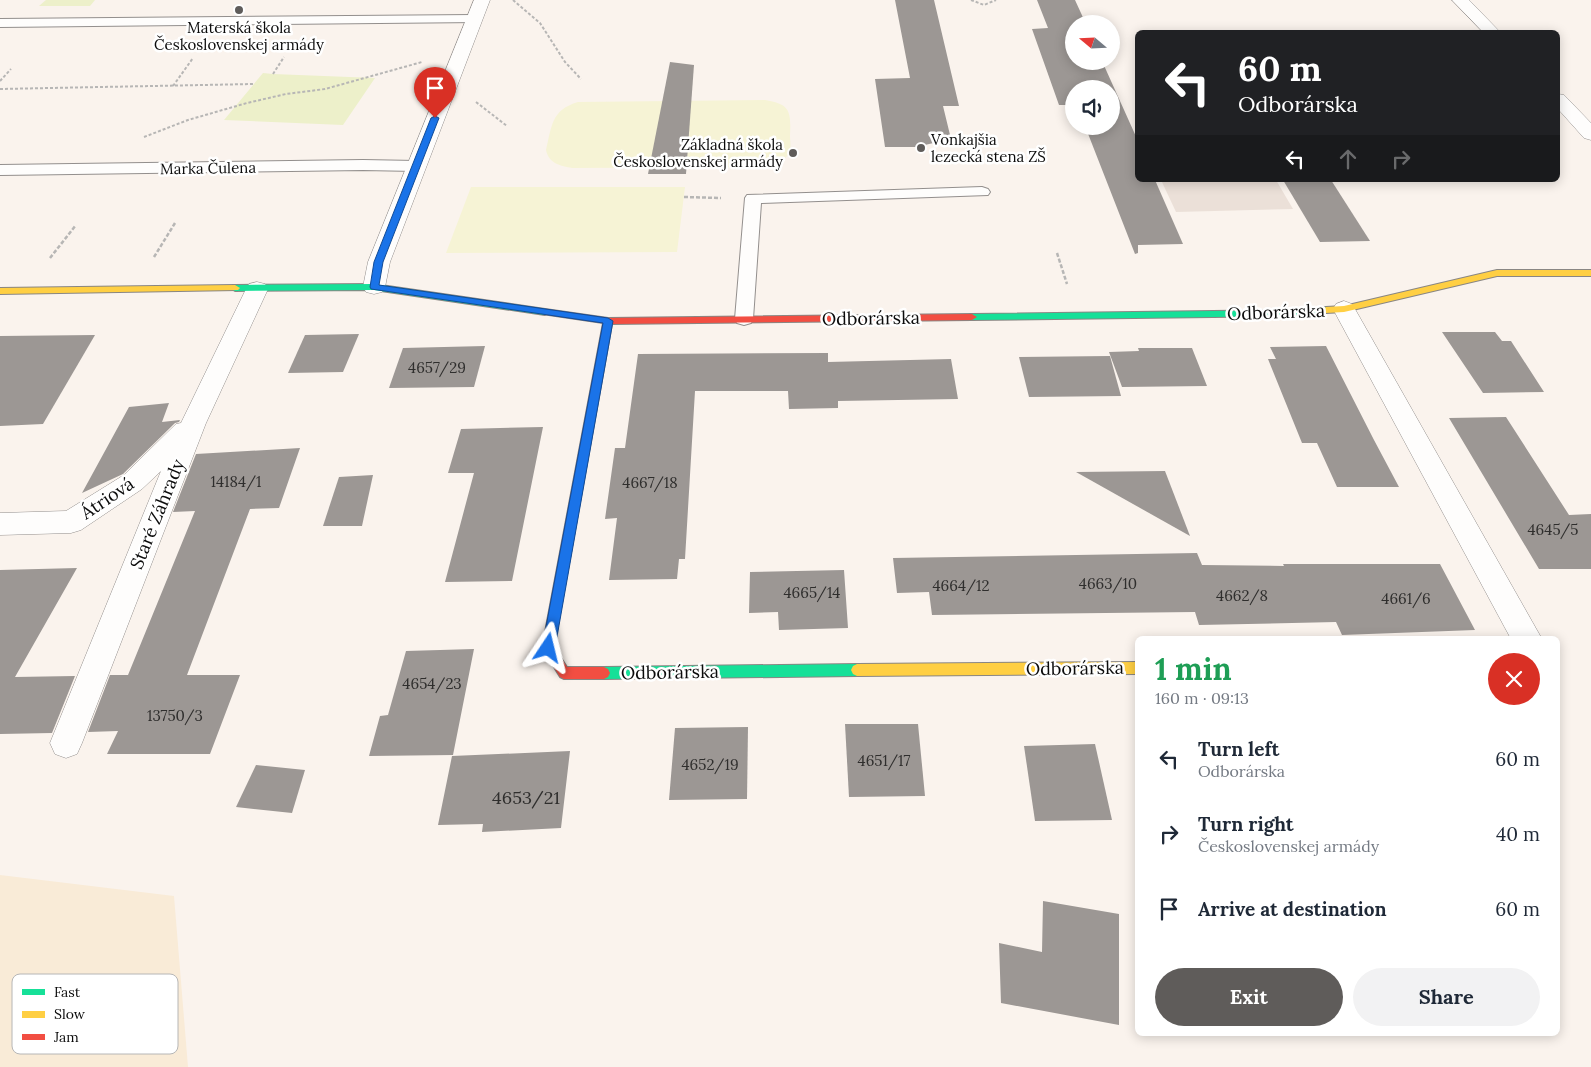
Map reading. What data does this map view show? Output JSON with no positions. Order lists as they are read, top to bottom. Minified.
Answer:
{"streets":{"street":["Odborárska","Átriová","Staré Záhrady"],"lane":["Marka Čulena"]},"crossings":[["Odborárska","Staré Záhrady"],["Átriová","Staré Záhrady"]],"places":["Materská škola Československej armády","Vonkajšia lezecká stena ZŠ","Základná škola Československej armády"],"house_numbers":["4657/29","14184/1","4667/18","4645/5","4663/10","4664/12","4665/14","4662/8","4661/6","4654/23","13750/3","4651/17","4652/19","4653/21"],"legend":["Fast","Slow","Jam"],"north":"left","page":{"turn":["60 m","Odborárska"],"heading":["1 min","160 m · 09:13"],"list":[{"name":"Turn left","note":"Odborárska","value":"60 m"},{"name":"Turn right","note":"Československej armády","value":"40 m"},{"name":"Arrive at destination","value":"60 m"}],"buttons":["Exit","Share"]}}
